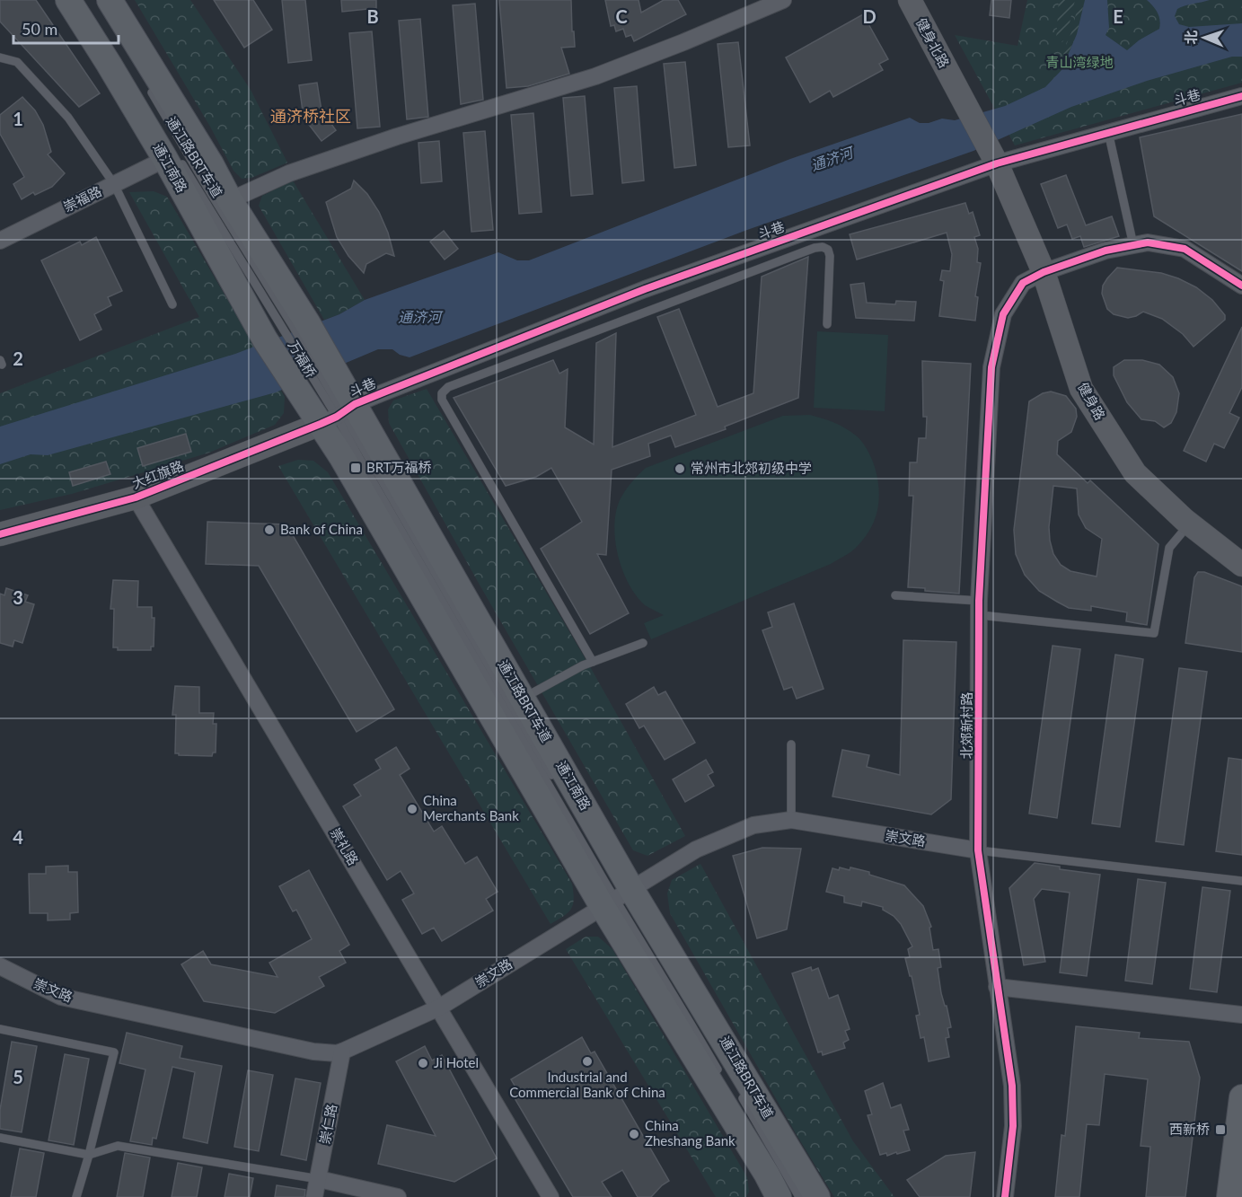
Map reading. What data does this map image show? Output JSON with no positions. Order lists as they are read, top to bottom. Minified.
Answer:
{"streets":{"main road":["健身北路","通江南路","万福桥","健身路","大红旗路"],"street":["斗巷","崇福路","北郊新村路","崇文路","崇礼路","崇仁路"],"lane":["通江路BRT车道"]},"crossings":[["健身北路","健身路"],["斗巷","通江路BRT车道"],["斗巷","通江南路"],["斗巷","健身路"],["斗巷","大红旗路"],["通江路BRT车道","通江南路"],["通江路BRT车道","崇福路"],["通江路BRT车道","万福桥"],["通江路BRT车道","大红旗路"],["通江路BRT车道","崇文路"],["通江南路","崇福路"],["通江南路","万福桥"],["通江南路","大红旗路"],["通江南路","崇文路"],["健身路","北郊新村路"],["大红旗路","崇礼路"],["北郊新村路","崇文路"],["崇文路","崇礼路"],["崇文路","崇仁路"]],"districts":["通济桥社区"],"water":["通济河"],"parks":["青山湾绿地"],"places":{"transit":["BRT万福桥","西新桥"],"other":["常州市北郊初级中学","Bank of China","China Merchants Bank","Industrial and Commercial Bank of China","Ji Hotel","China Zheshang Bank"]},"scale_bar":"50 m","north":"left","grid":{"columns":["B","C","D","E"],"rows":["1","2","3","4","5"]}}
